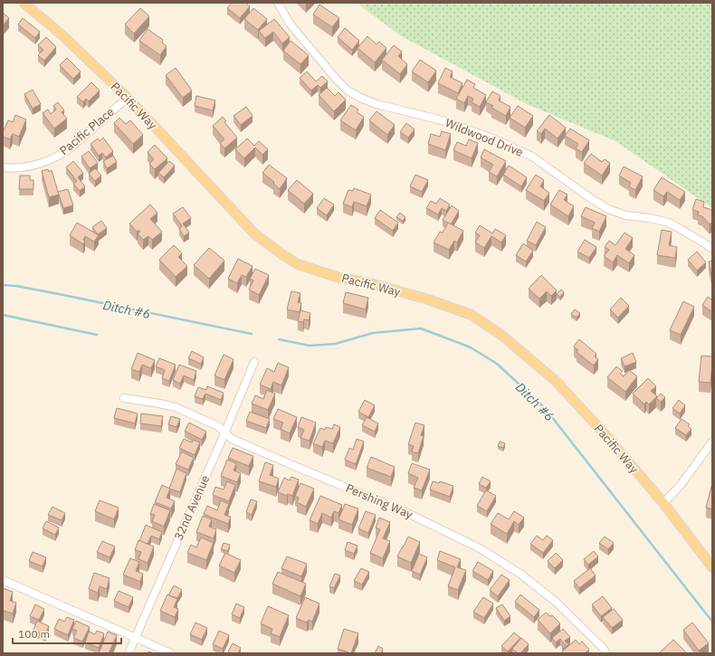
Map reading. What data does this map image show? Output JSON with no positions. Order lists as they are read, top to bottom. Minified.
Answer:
{"streets":{"main road":["Pacific Way"],"street":["Pacific Place","Wildwood Drive","Pershing Way","32nd Avenue"]},"crossings":[["Pacific Way","Pacific Place"],["Pershing Way","32nd Avenue"]],"water":["Ditch #6"],"scale_bar":"100 m"}
